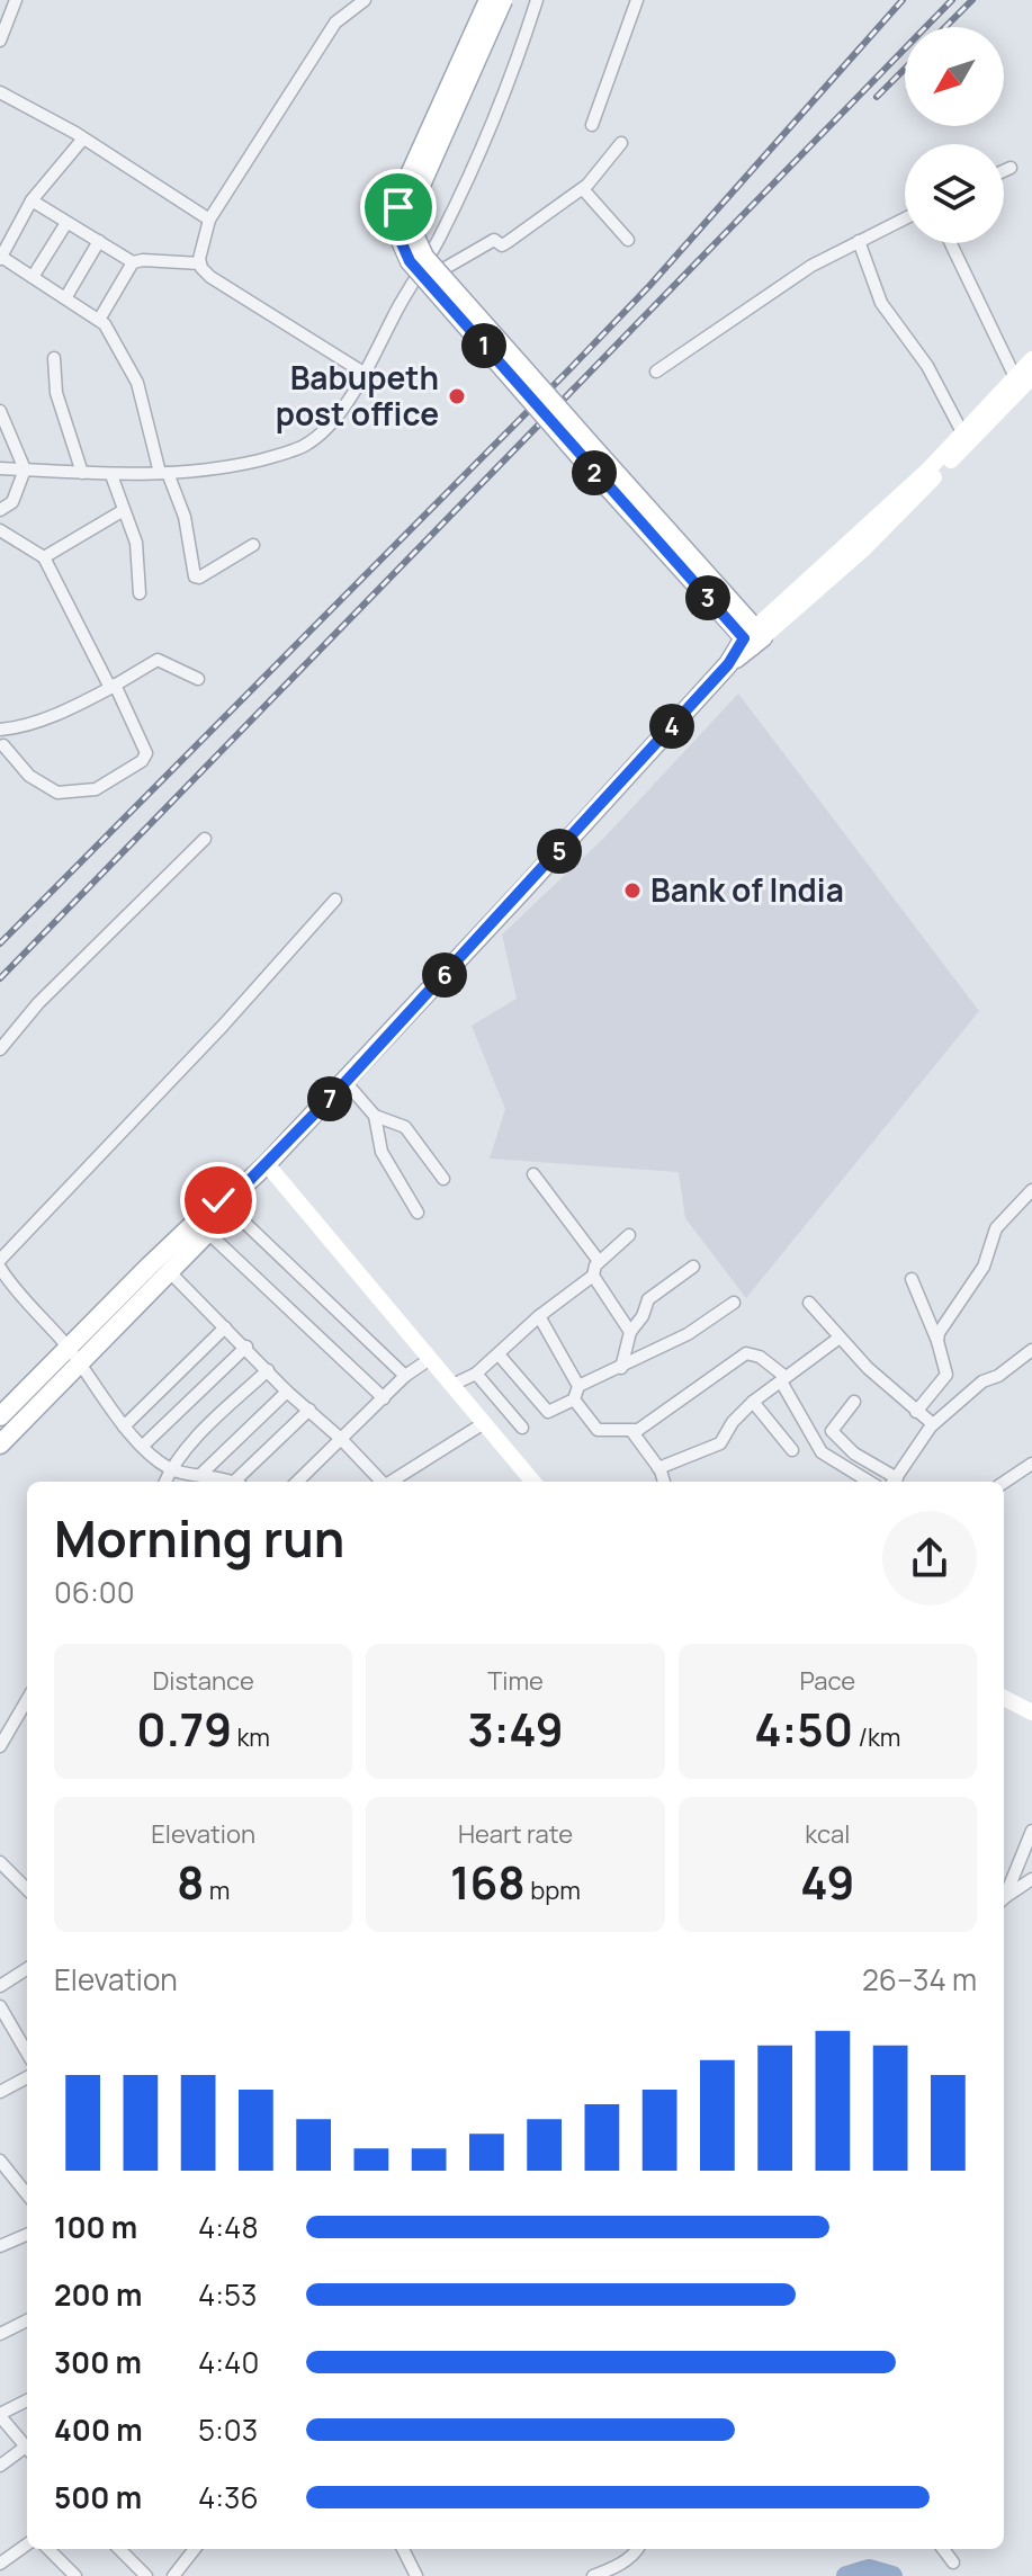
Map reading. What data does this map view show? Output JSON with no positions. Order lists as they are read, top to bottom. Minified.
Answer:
{"places":["Babupeth post office","Bank of India"],"north":"bottom left","page":{"pins":["1","2","3","4","5","6","7"],"heading":["Morning run","06:00"],"stats":[["Distance","0.79 km"],["Time","3:49"],["Pace","4:50 /km"],["Elevation","8 m"],["Heart rate","168 bpm"],["kcal","49"]],"chart":["Elevation","26–34 m"],"list":[{"name":"100 m","note":"4:48"},{"name":"200 m","note":"4:53"},{"name":"300 m","note":"4:40"},{"name":"400 m","note":"5:03"},{"name":"500 m","note":"4:36"}]}}
